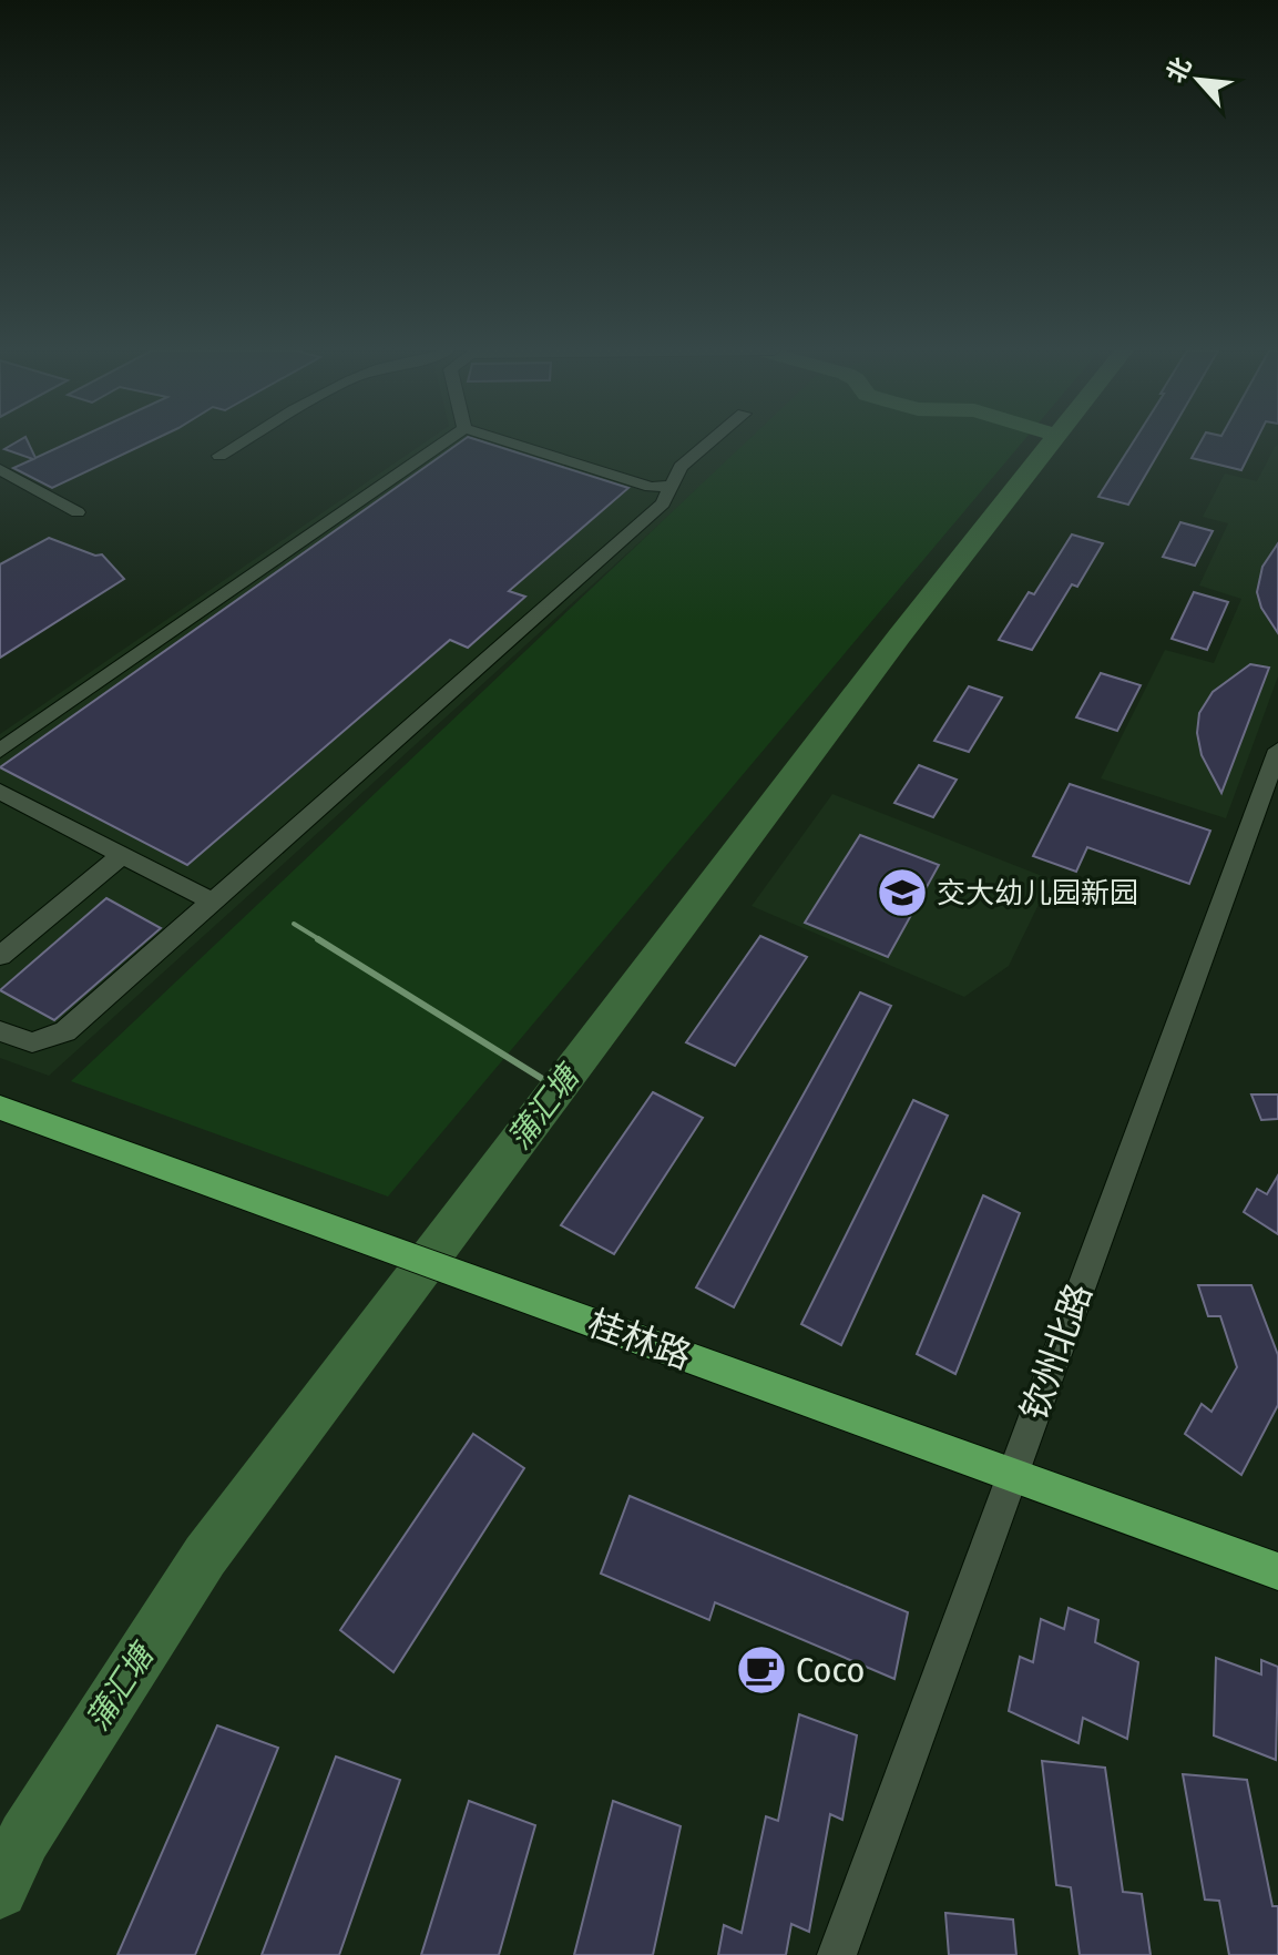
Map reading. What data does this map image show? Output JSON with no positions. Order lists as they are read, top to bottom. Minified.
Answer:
{"streets":{"main road":["桂林路"],"street":["钦州北路"]},"crossings":[["桂林路","钦州北路"]],"water":["蒲汇塘"],"places":{"school or university":["交大幼儿园新园"],"cafe":["Coco"]},"north":"top left"}
